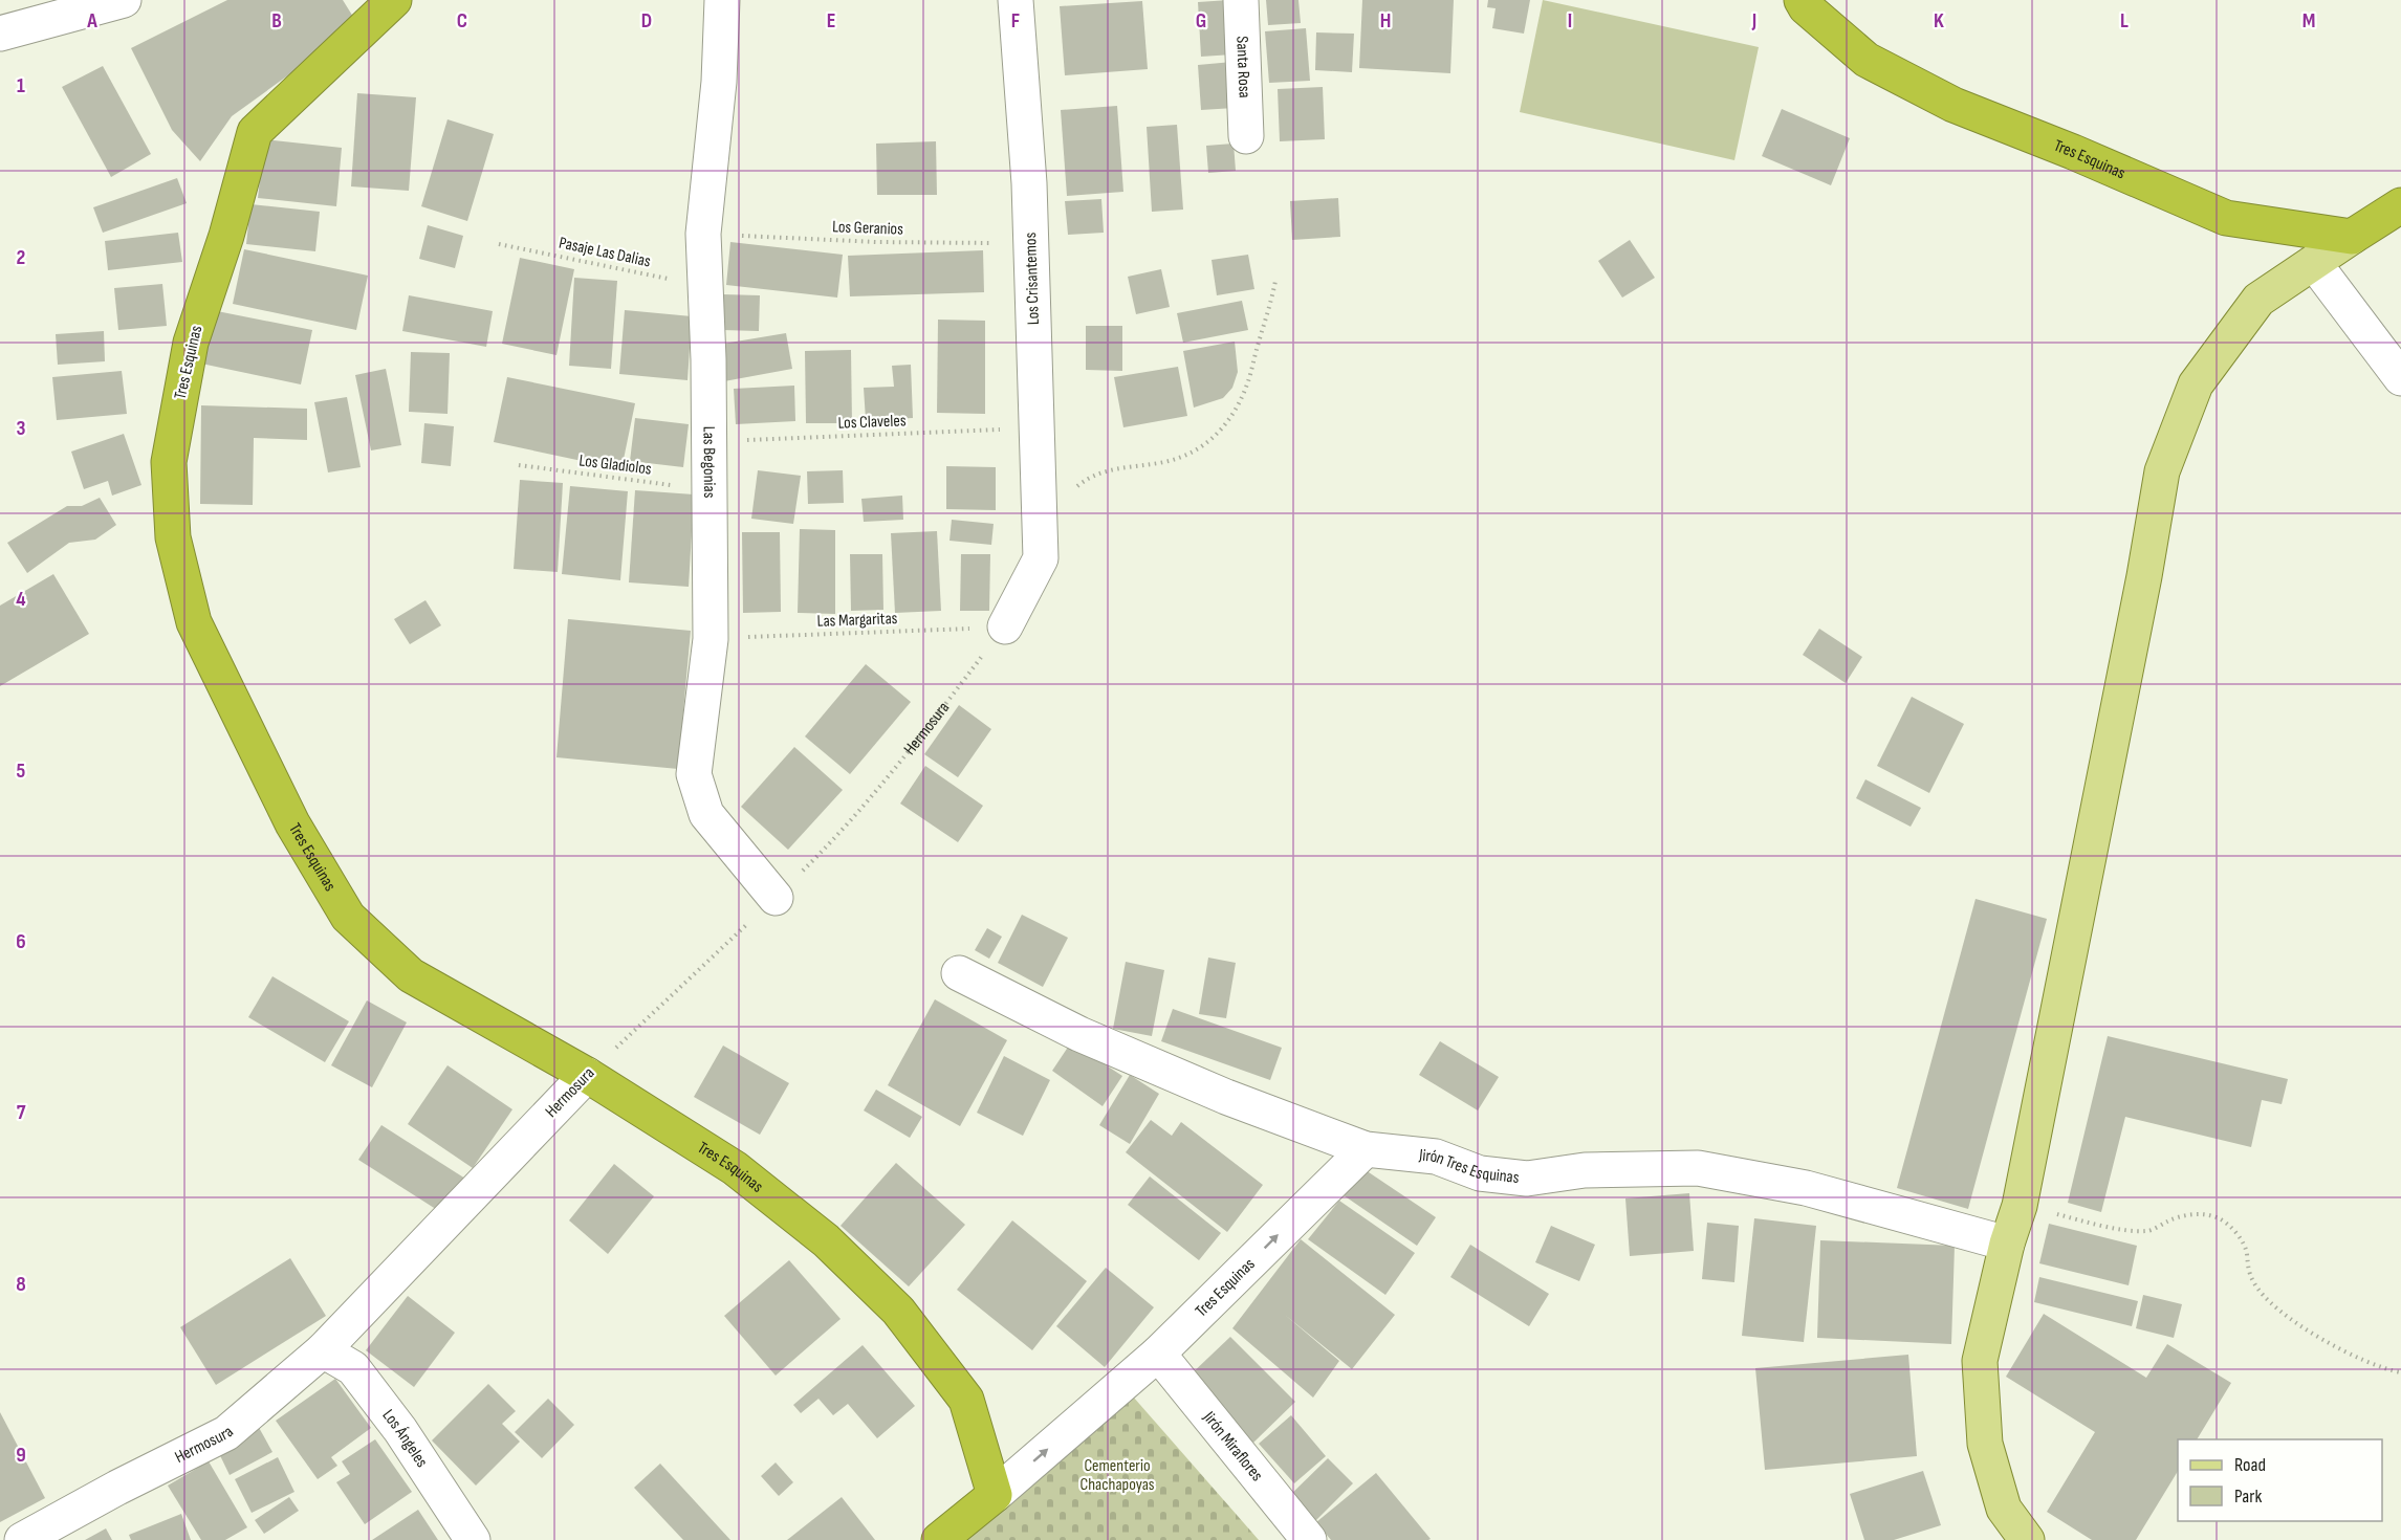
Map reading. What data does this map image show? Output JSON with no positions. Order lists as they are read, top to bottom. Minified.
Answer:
{"streets":{"highway":["Tres Esquinas"],"street":["Santa Rosa","Los Crisantemos","Las Begonias","Hermosura","Jirón Tres Esquinas","Los Ángeles","Jirón Miraflores"],"path":["Los Geranios","Pasaje Las Dalias","Los Claveles","Los Gladiolos","Las Margaritas"]},"crossings":[["Tres Esquinas","Hermosura"],["Tres Esquinas","Jirón Tres Esquinas"],["Tres Esquinas","Jirón Miraflores"],["Los Geranios","Los Crisantemos"],["Los Geranios","Las Begonias"],["Pasaje Las Dalias","Las Begonias"],["Los Crisantemos","Los Claveles"],["Los Crisantemos","Las Margaritas"],["Los Crisantemos","Hermosura"],["Los Claveles","Las Begonias"],["Las Begonias","Los Gladiolos"],["Las Begonias","Las Margaritas"],["Las Begonias","Hermosura"],["Las Margaritas","Hermosura"],["Hermosura","Los Ángeles"]],"parks":["Cementerio Chachapoyas"],"legend":["Road","Park"],"grid":{"columns":["A","B","C","D","E","F","G","H","I","J","K","L","M"],"rows":["1","2","3","4","5","6","7","8","9"]}}
